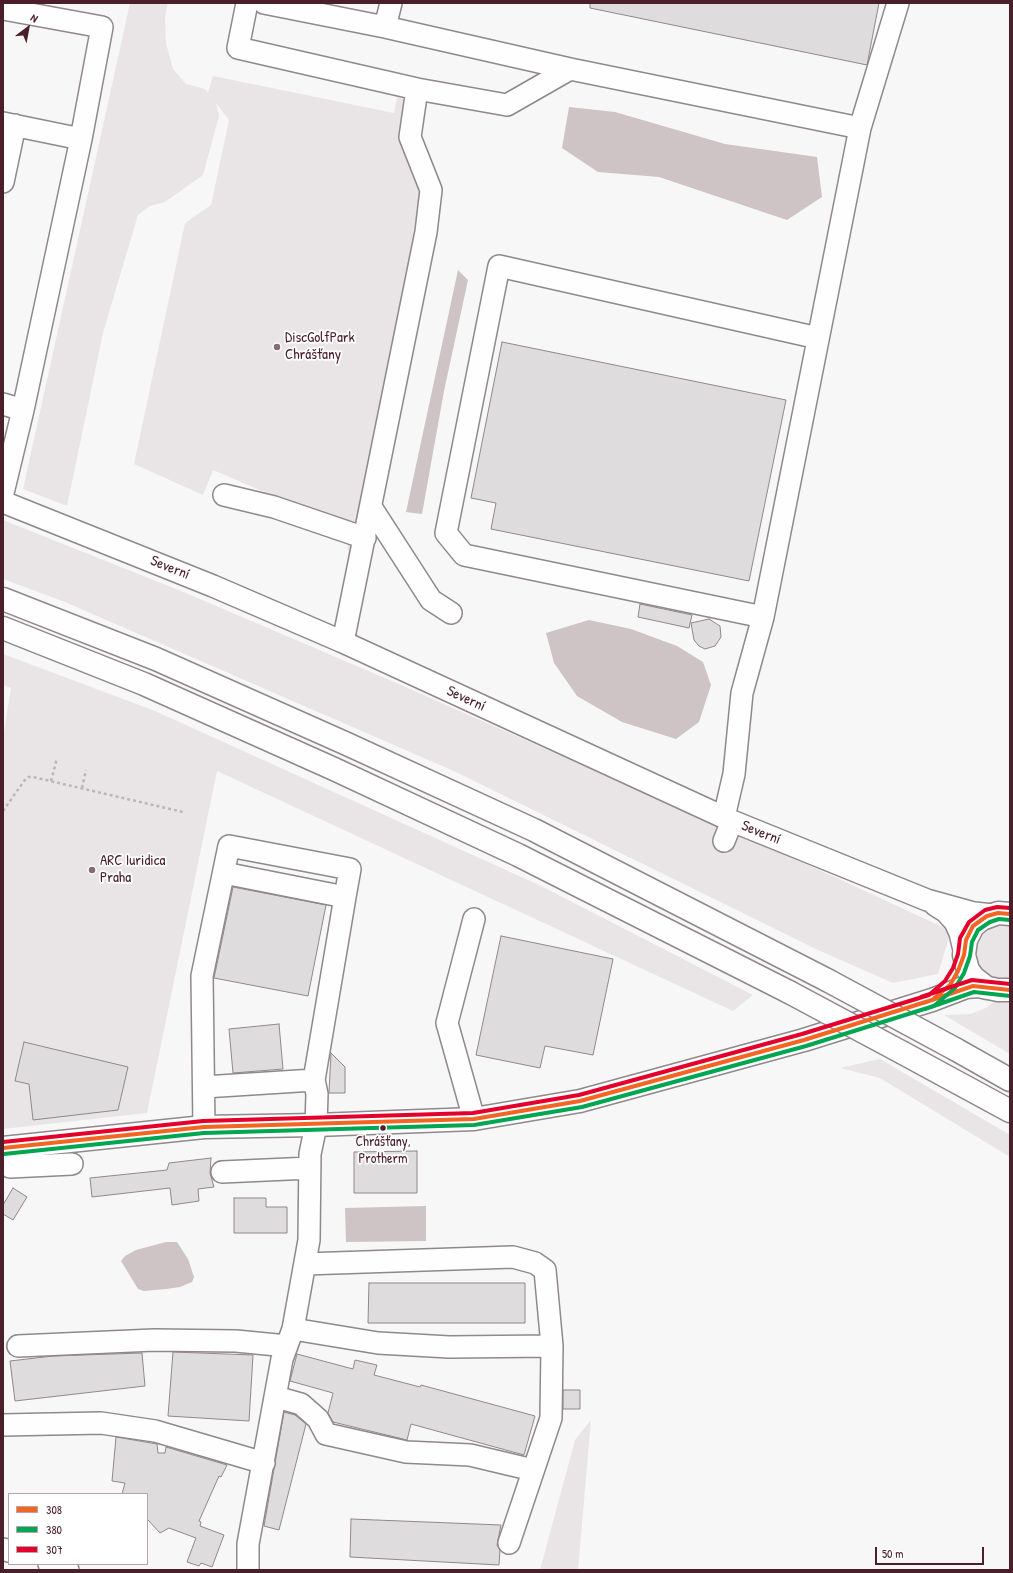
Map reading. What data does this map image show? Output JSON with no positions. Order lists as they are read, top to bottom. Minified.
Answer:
{"streets":{"street":["Severní"]},"places":["DiscGolfPark Chrášťany","ARC Iuridica Praha","Chrášťany, Protherm"],"lines":["transit line 307","transit line 308","transit line 380"],"legend":["308","380","307"],"scale_bar":"50 m","north":"top right"}
